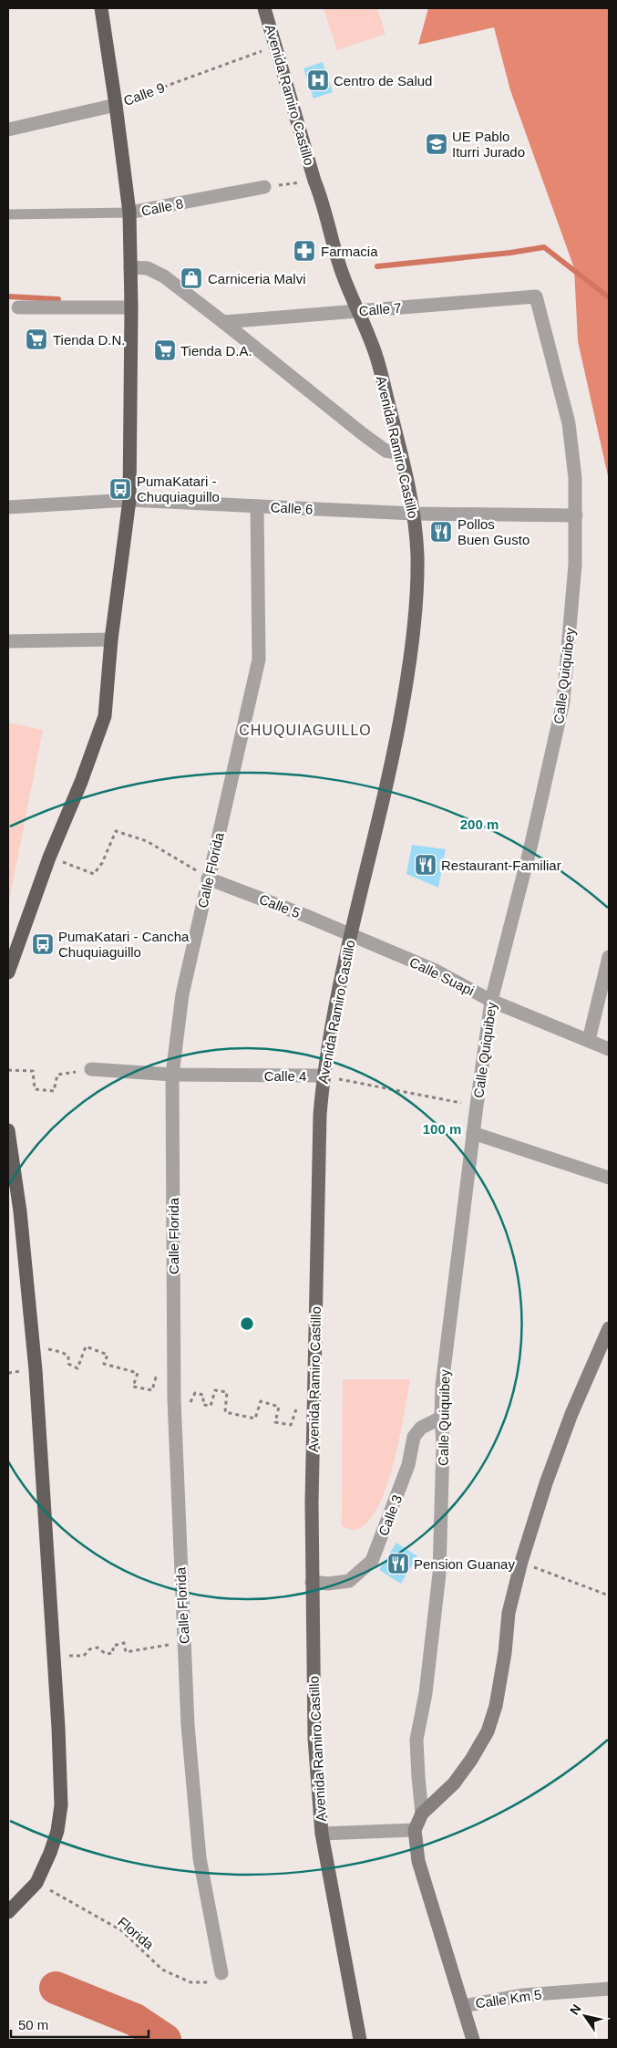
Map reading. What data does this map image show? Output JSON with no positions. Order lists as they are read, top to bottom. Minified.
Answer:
{"streets":{"main road":["Avenida Ramiro Castillo"],"street":["Calle 9","Calle 8","Calle 7","Calle 6","Calle Quiquibey","Calle Florida","Calle 5","Calle Suapi","Calle 4","Calle 3","Calle Km 5"],"path":["Florida"]},"crossings":[["Calle 9","Avenida Ramiro Castillo"],["Avenida Ramiro Castillo","Calle 7"],["Avenida Ramiro Castillo","Calle 6"],["Avenida Ramiro Castillo","Calle 5"],["Avenida Ramiro Castillo","Calle Suapi"],["Avenida Ramiro Castillo","Calle 4"],["Avenida Ramiro Castillo","Calle 3"],["Calle 7","Calle Quiquibey"],["Calle 6","Calle Quiquibey"],["Calle 6","Calle Florida"],["Calle Quiquibey","Calle Suapi"],["Calle Quiquibey","Calle 4"],["Calle Quiquibey","Calle 3"],["Calle Florida","Calle 5"],["Calle Florida","Calle 4"],["Calle Florida","Florida"],["Calle 5","Calle Suapi"]],"districts":["CHUQUIAGUILLO"],"places":{"hospital":["Centro de Salud"],"school or university":["UE Pablo Iturri Jurado"],"pharmacy":["Farmacia"],"shop":["Carniceria Malvi"],"supermarket":["Tienda D.N.","Tienda D.A."],"bus stop":["PumaKatari - Chuquiaguillo","PumaKatari - Cancha Chuquiaguillo"],"restaurant":["Pollos Buen Gusto","Restaurant-Familiar","Pension Guanay"]},"scale_bar":"50 m","north":"top left","rings":["200 m","100 m"]}
